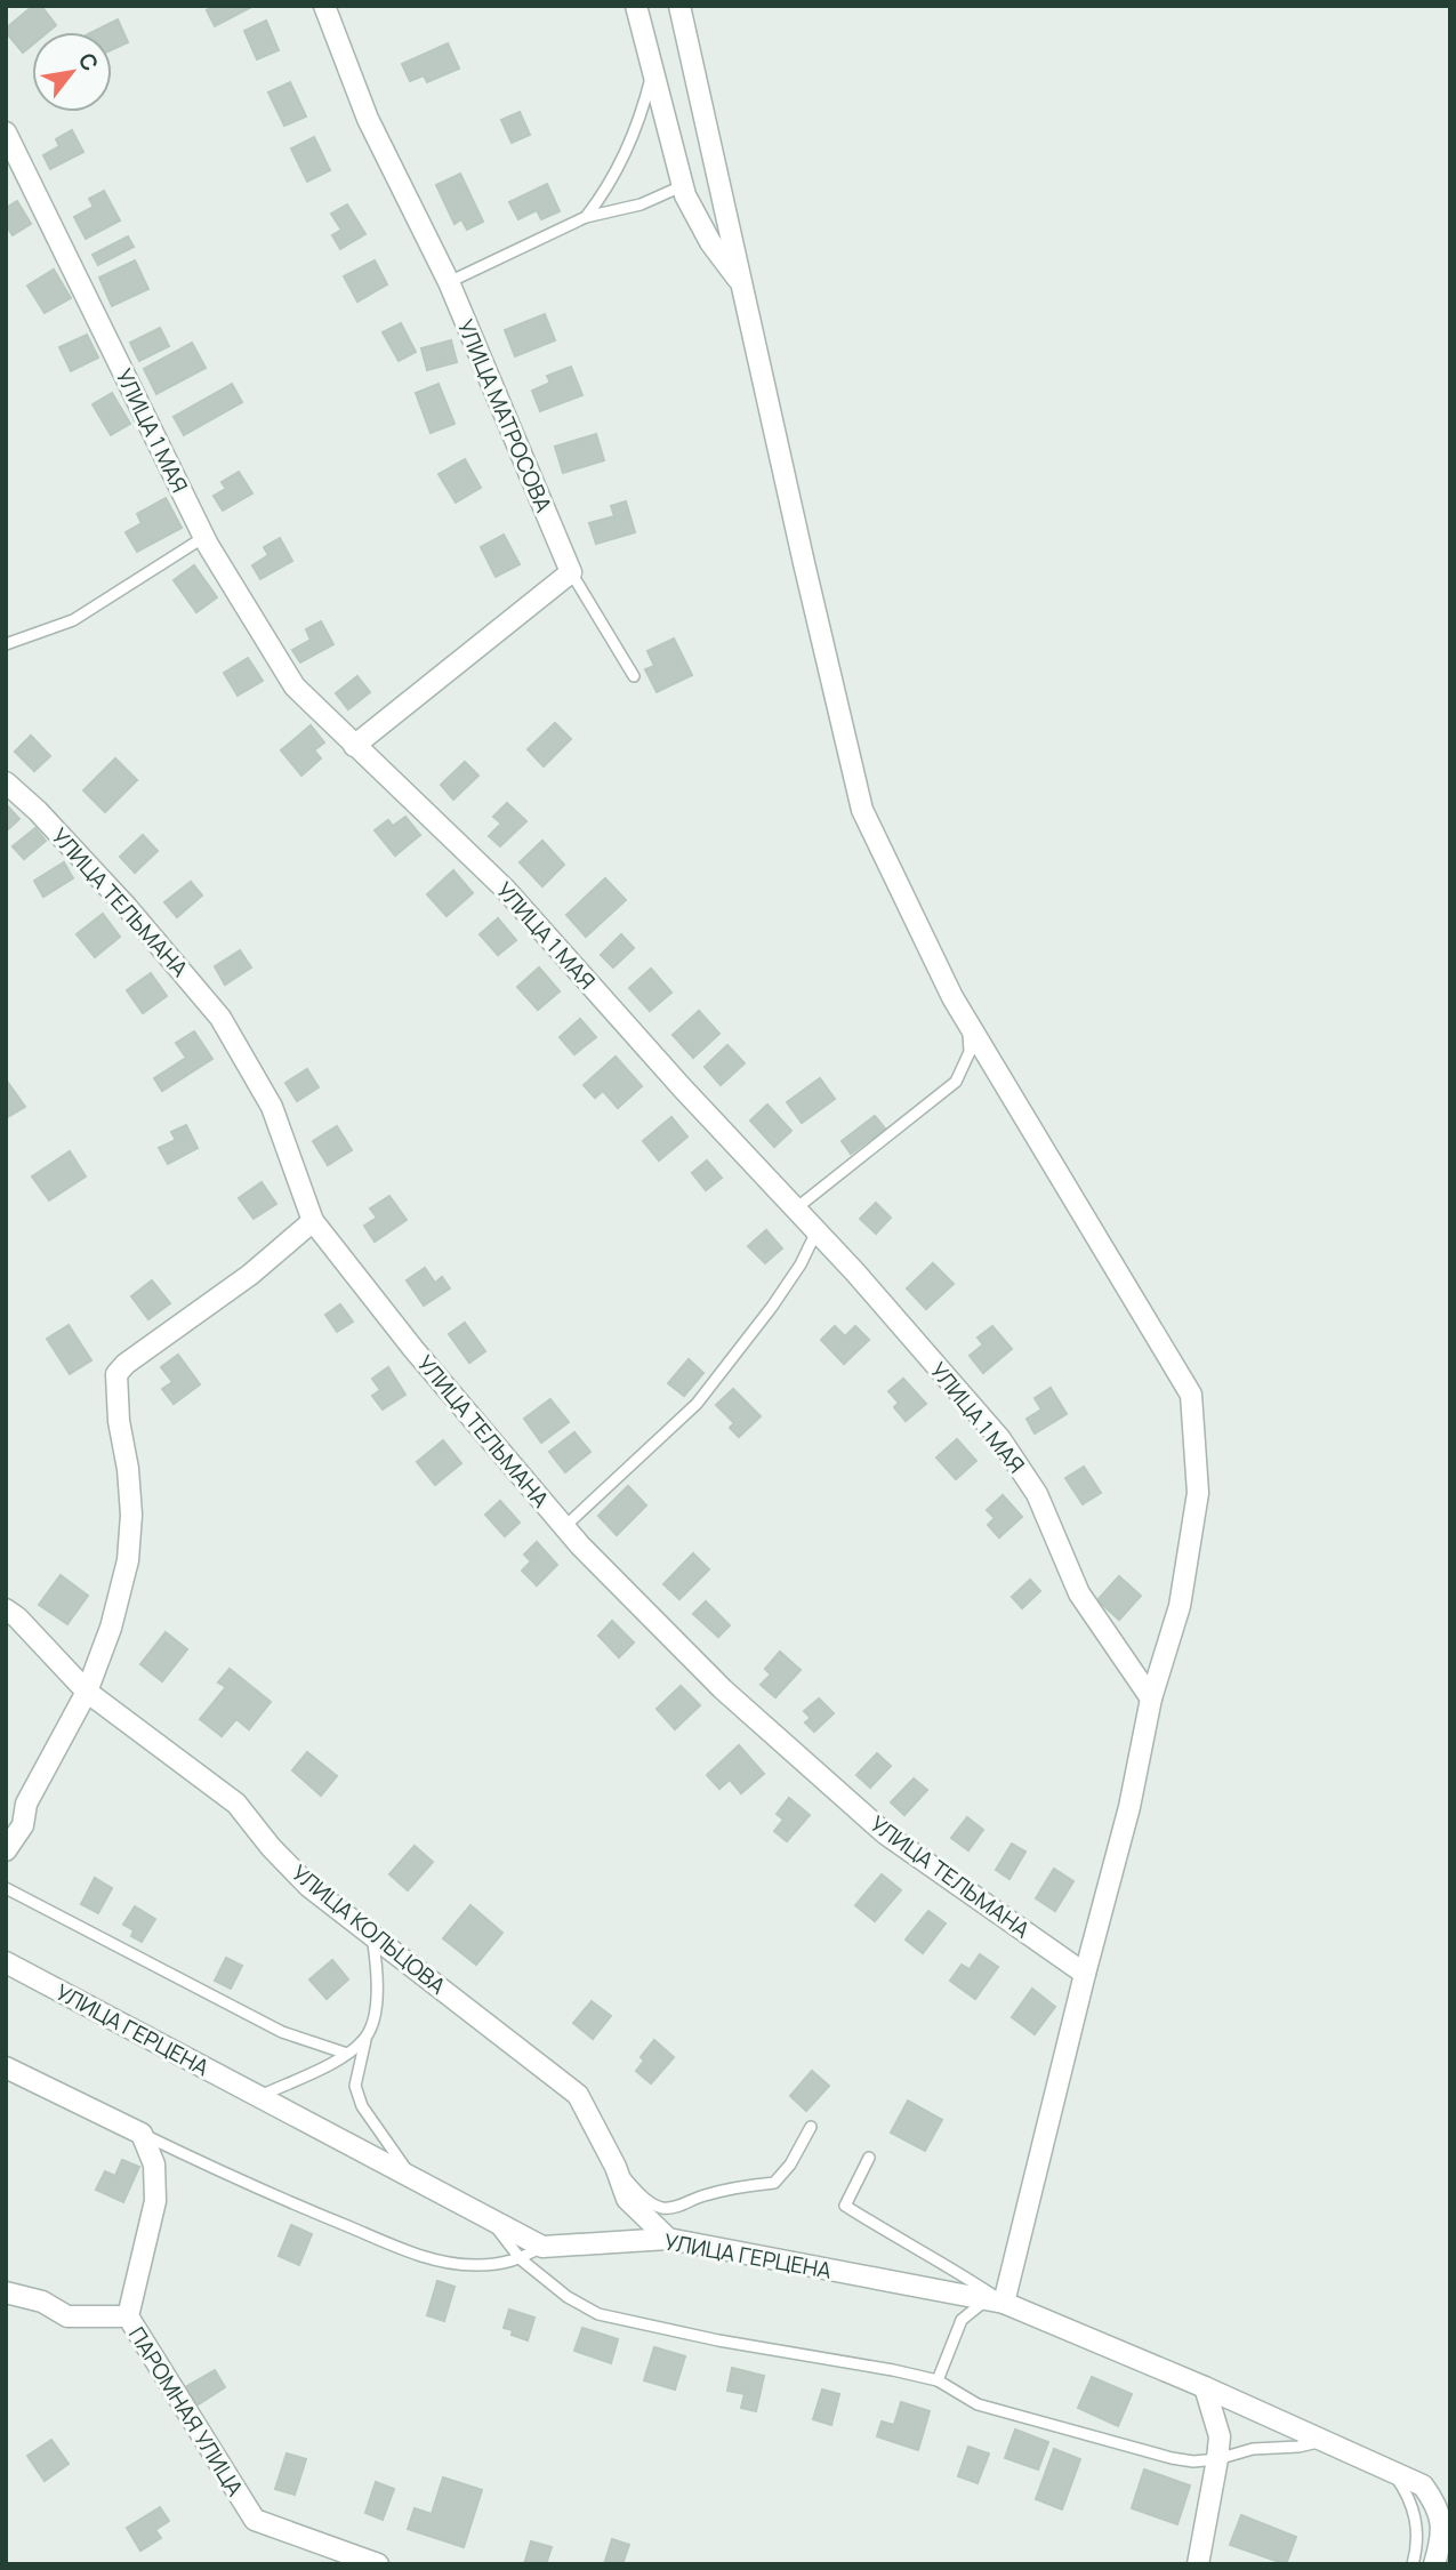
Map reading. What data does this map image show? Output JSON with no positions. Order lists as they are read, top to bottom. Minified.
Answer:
{"streets":{"street":["УЛИЦА МАТРОСОВА","УЛИЦА 1 МАЯ","УЛИЦА ТЕЛЬМАНА","УЛИЦА КОЛЬЦОВА","УЛИЦА ГЕРЦЕНА","ПАРОМНАЯ УЛИЦА"]},"crossings":[["УЛИЦА КОЛЬЦОВА","УЛИЦА ГЕРЦЕНА"]],"north":"top right"}
